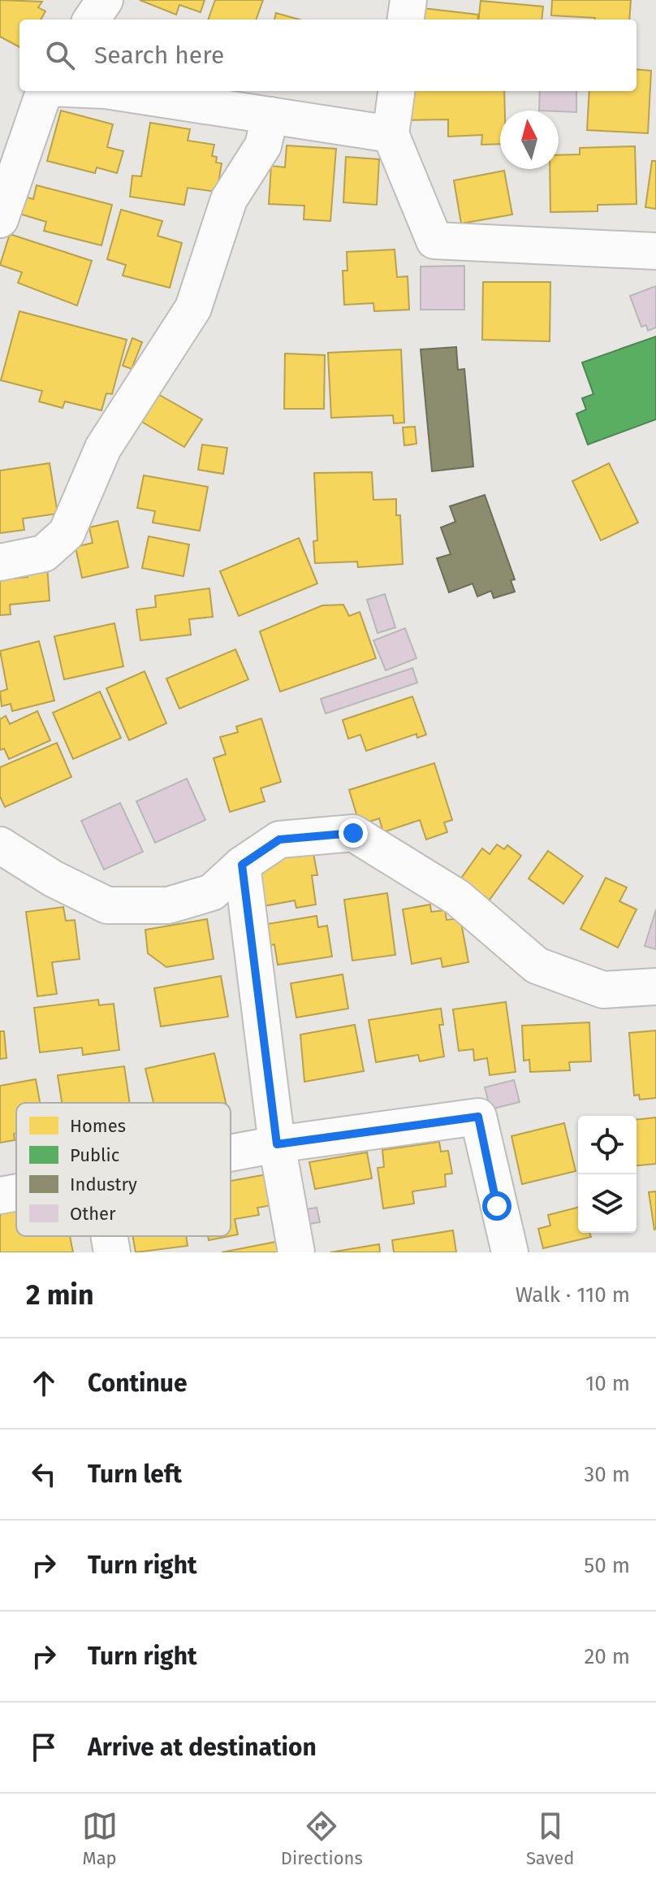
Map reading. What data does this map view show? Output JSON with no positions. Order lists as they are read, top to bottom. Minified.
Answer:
{"legend":["Homes","Public","Industry","Other"],"north":"top","page":{"search":"Search here","heading":["2 min","Walk · 110 m"],"list":[["Continue","10 m"],["Turn left","30 m"],["Turn right","50 m"],["Turn right","20 m"],"Arrive at destination"],"nav":["Map","Directions","Saved"]}}
